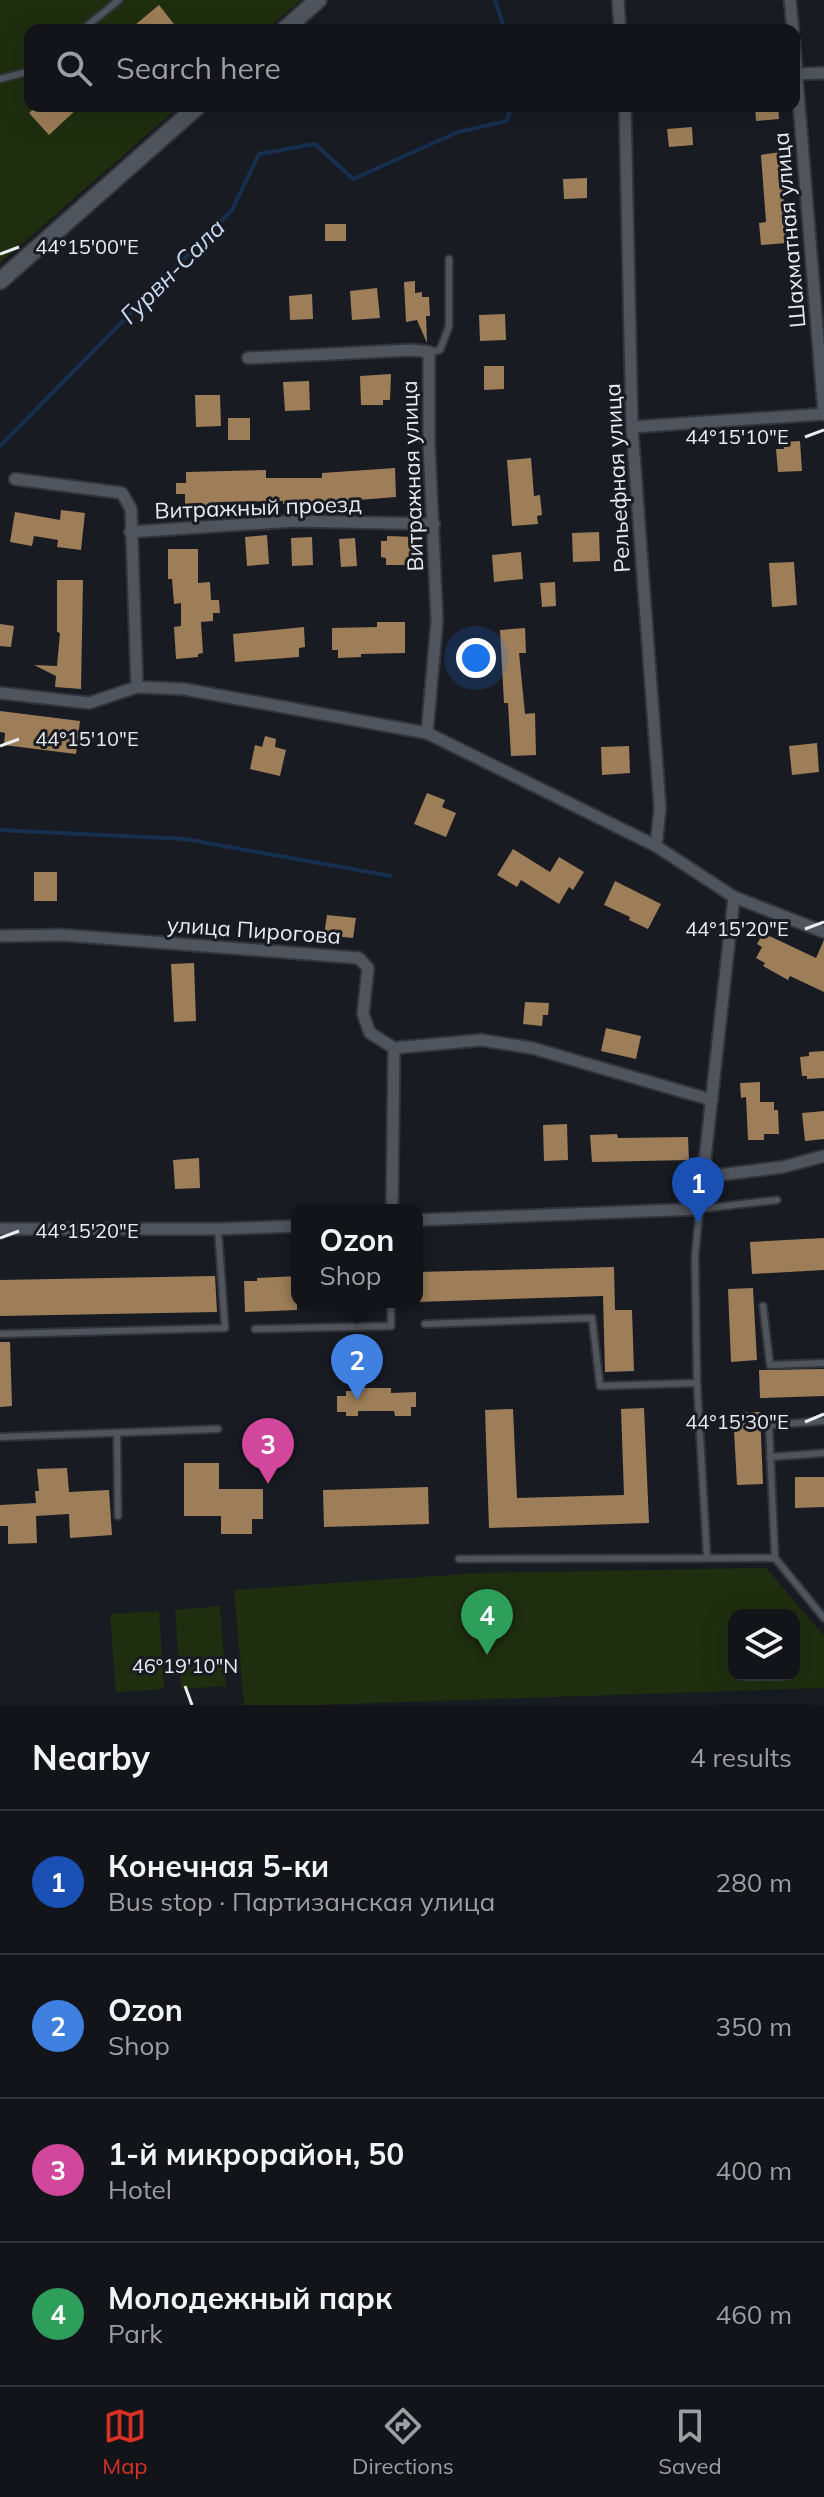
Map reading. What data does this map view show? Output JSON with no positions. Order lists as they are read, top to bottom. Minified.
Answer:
{"streets":{"street":["Шахматная улица","Витражная улица","Рельефная улица","Витражный проезд","улица Пирогова"]},"crossings":[["Витражная улица","Витражный проезд"]],"water":["Гурвн-Сала"],"page":{"search":"Search here","pins":["1","2","3","4"],"popup":["Ozon","Shop"],"heading":["Nearby","4 results"],"list":[{"mark":"1","name":"Конечная 5-ки","note":"Bus stop · Партизанская улица","value":"280 m"},{"mark":"2","name":"Ozon","note":"Shop","value":"350 m"},{"mark":"3","name":"1-й микрорайон, 50","note":"Hotel","value":"400 m"},{"mark":"4","name":"Молодежный парк","note":"Park","value":"460 m"}],"nav":["Map","Directions","Saved"]},"coordinates":["44°15'00\"E","44°15'10\"E","44°15'20\"E","44°15'30\"E","46°19'10\"N"]}
